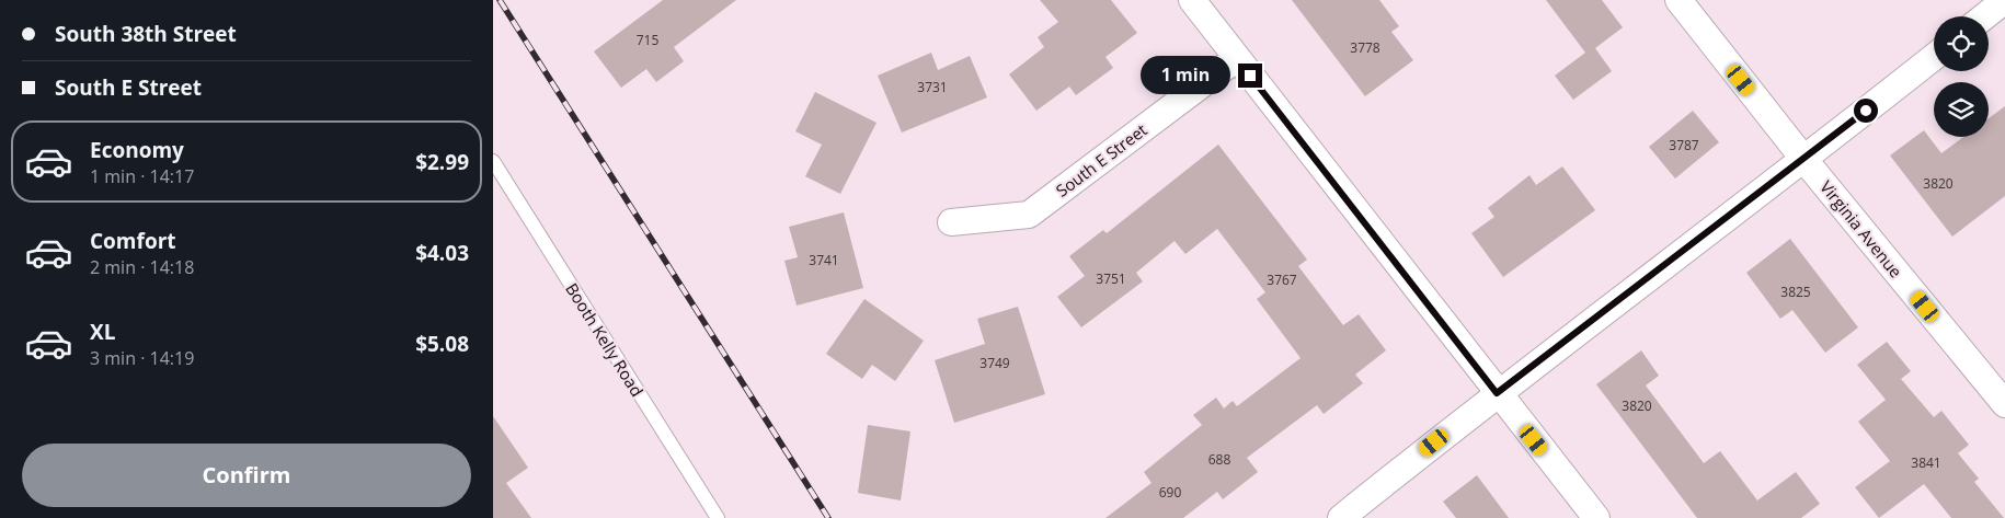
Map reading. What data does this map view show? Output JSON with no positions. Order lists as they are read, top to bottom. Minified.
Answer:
{"streets":{"street":["South E Street","Virginia Avenue"],"lane":["Booth Kelly Road"]},"house_numbers":["715","3778","3731","3787","3820","3741","3751","3767","3825","3749","3820","688","3841","690"],"page":{"banner":["South 38th Street","South E Street"],"bubble":"1 min","list":[{"name":"Economy","note":"1 min · 14:17","value":"$2.99"},{"name":"Comfort","note":"2 min · 14:18","value":"$4.03"},{"name":"XL","note":"3 min · 14:19","value":"$5.08"}],"buttons":"Confirm"}}
